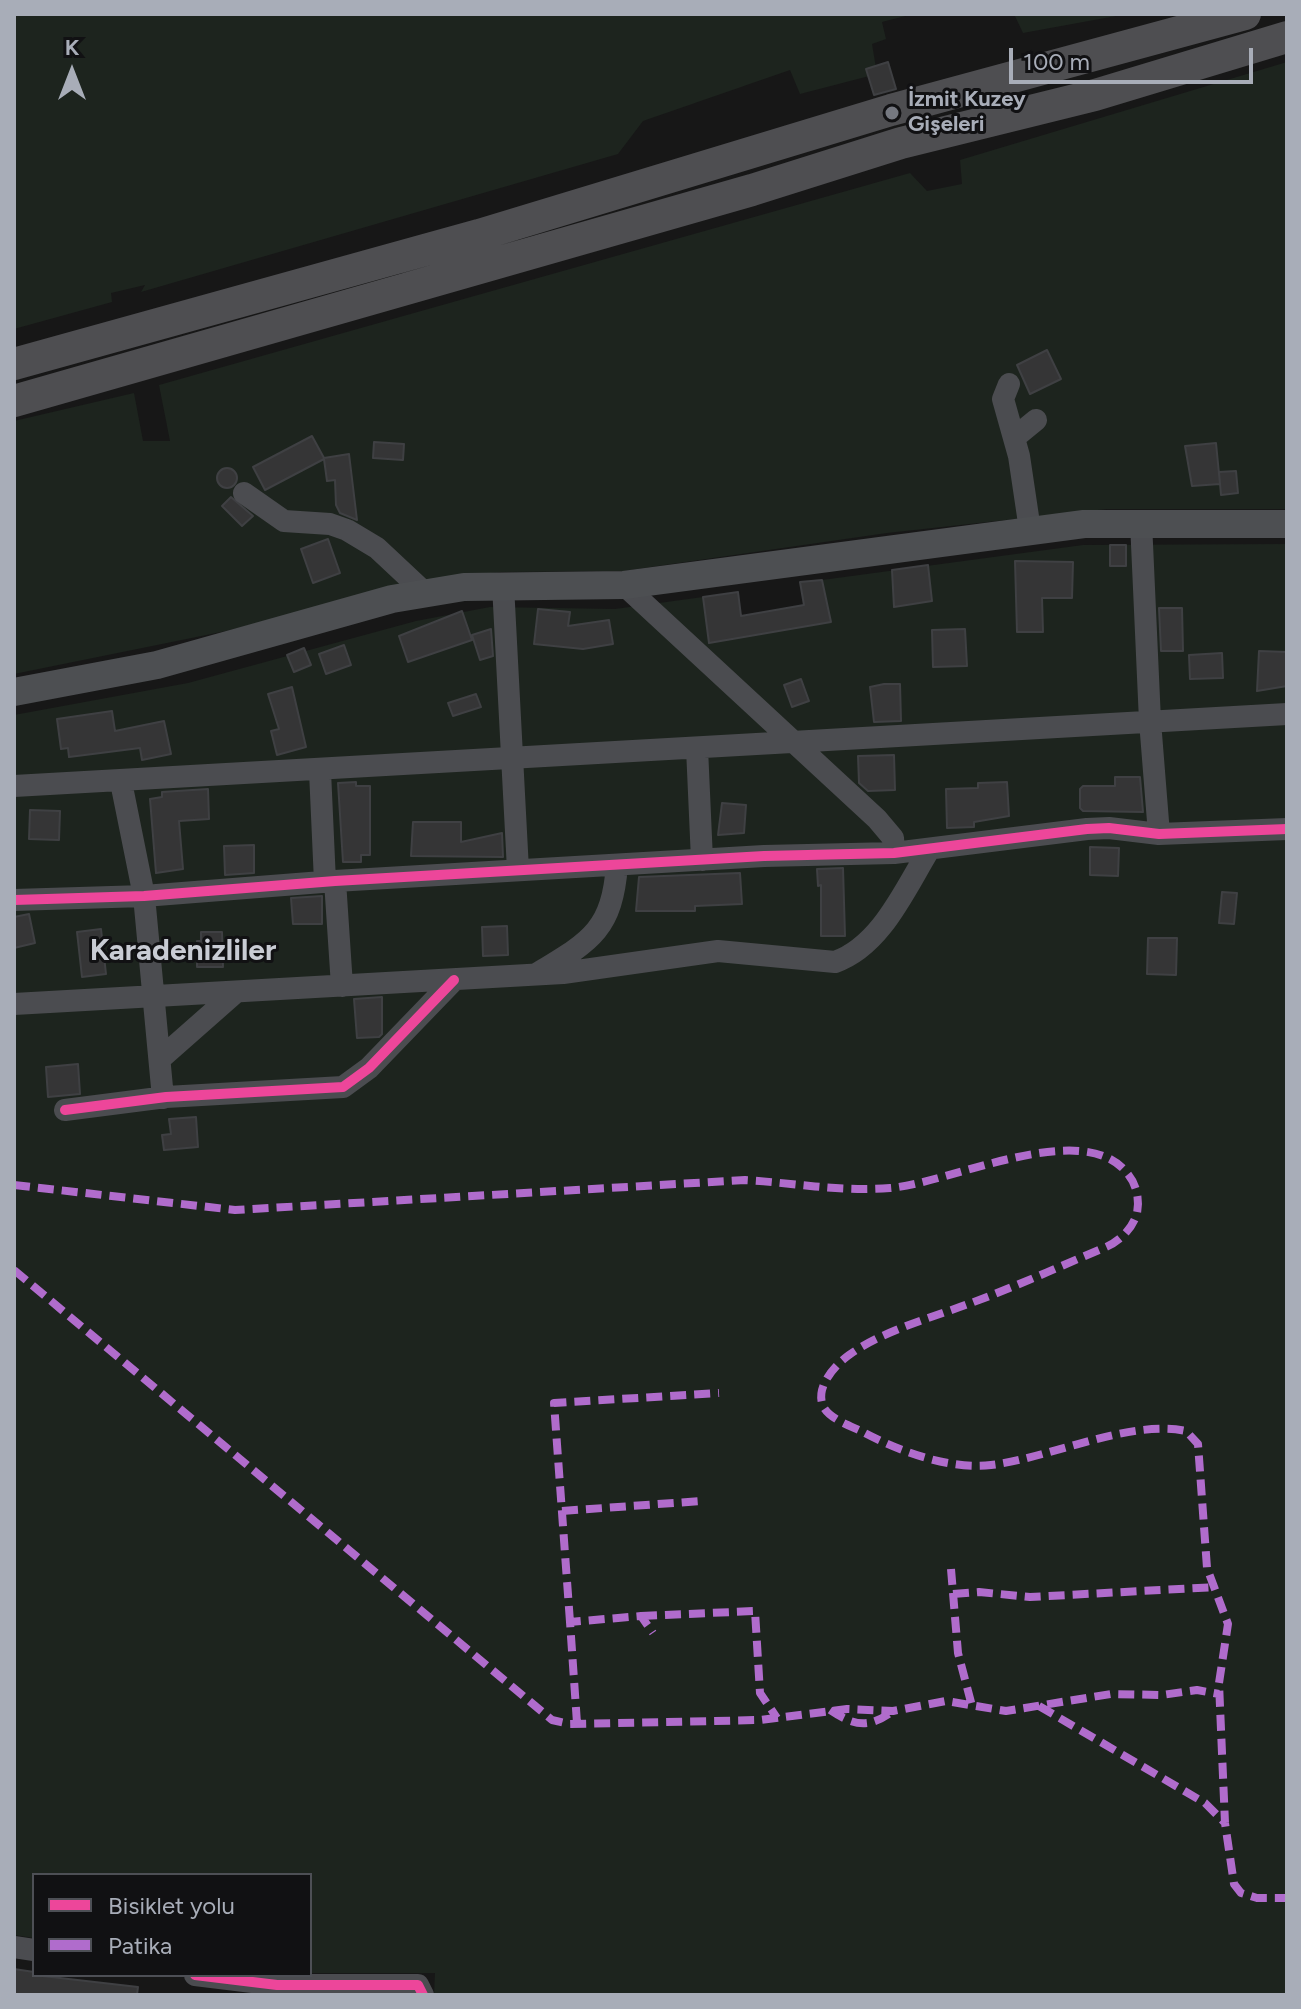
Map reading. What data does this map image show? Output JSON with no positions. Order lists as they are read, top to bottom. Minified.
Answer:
{"districts":["Karadenizliler"],"places":["İzmit Kuzey Gişeleri"],"legend":["Bisiklet yolu","Patika"],"scale_bar":"100 m","north":"top"}
